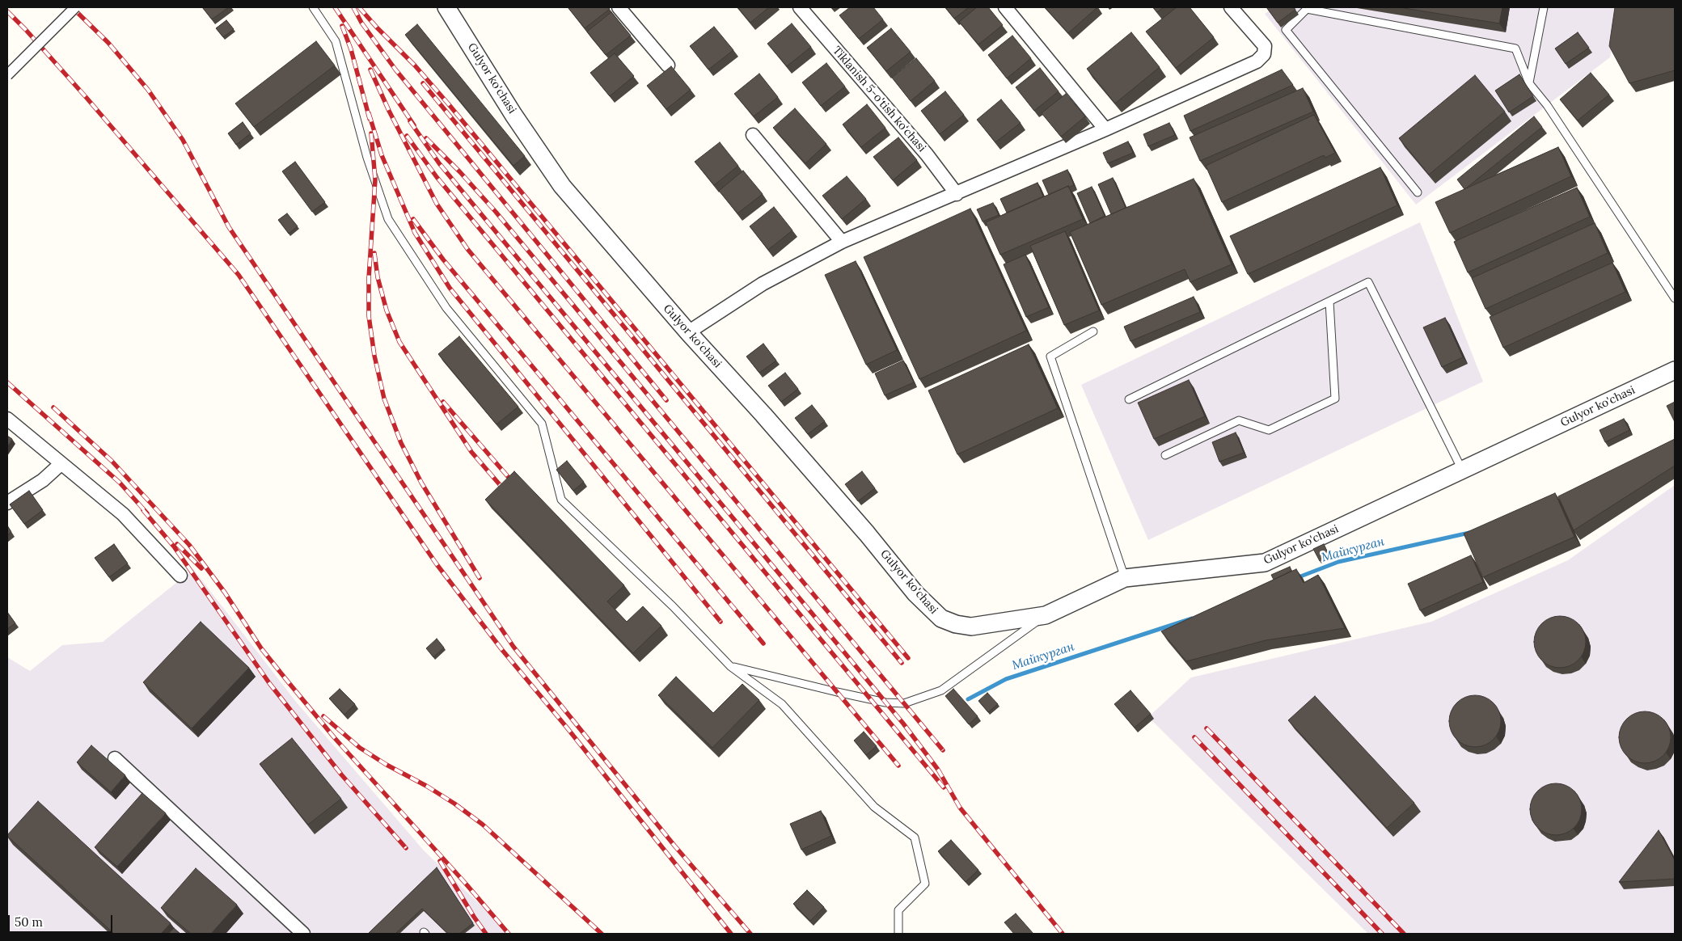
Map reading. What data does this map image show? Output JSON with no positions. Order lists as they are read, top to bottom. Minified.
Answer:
{"streets":{"street":["Gulyor ko'chasi","Tiklanish 5-o'tish ko‘chasi"]},"water":["Майкурган"],"scale_bar":"50 m"}
